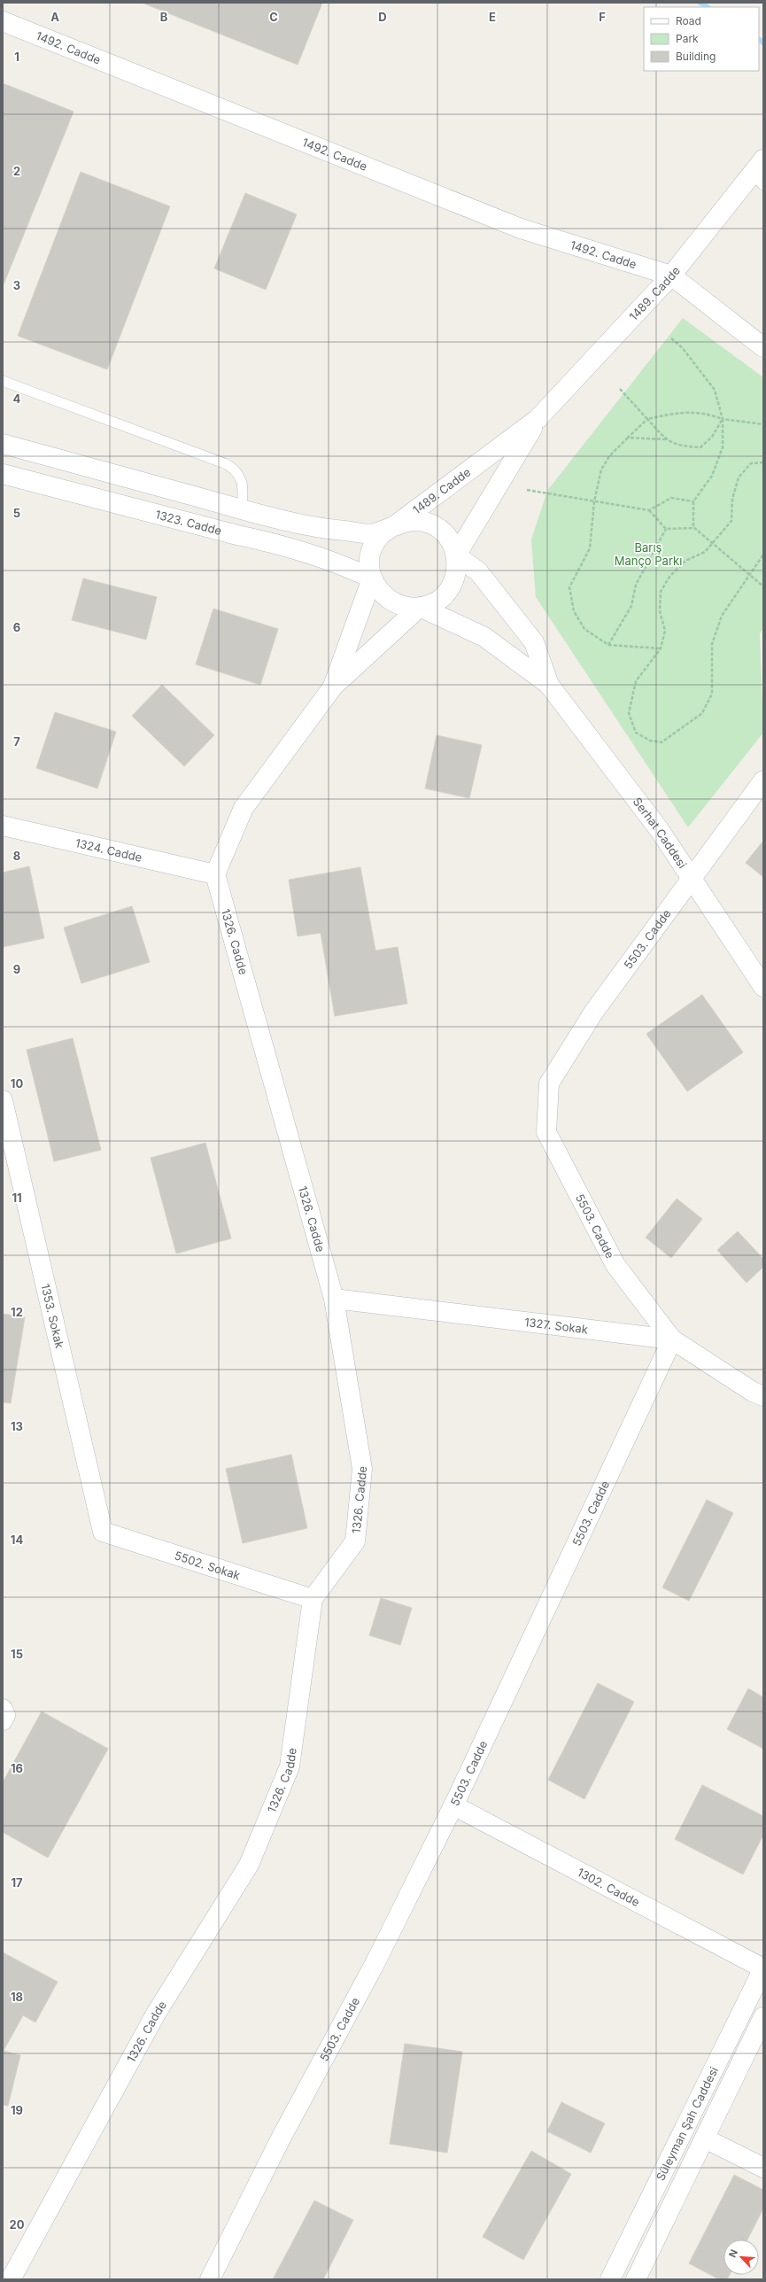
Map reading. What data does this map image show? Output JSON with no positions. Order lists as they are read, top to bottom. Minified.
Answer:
{"streets":{"street":["1492. Cadde","1489. Cadde","1323. Cadde","Serhat Caddesi","1324. Cadde","5503. Cadde","1326. Cadde","1353. Sokak","1327. Sokak","5502. Sokak","1302. Cadde","Süleyman Şah Caddesi"]},"crossings":[["1492. Cadde","1489. Cadde"],["1489. Cadde","1323. Cadde"],["Serhat Caddesi","5503. Cadde"],["1324. Cadde","1326. Cadde"],["5503. Cadde","1327. Sokak"],["5503. Cadde","1302. Cadde"],["1326. Cadde","1327. Sokak"],["1326. Cadde","5502. Sokak"],["1353. Sokak","5502. Sokak"],["1302. Cadde","Süleyman Şah Caddesi"]],"parks":["Barış Manço Parkı"],"legend":["Road","Park","Building"],"north":"top left","grid":{"columns":["A","B","C","D","E","F"],"rows":["1","2","3","4","5","6","7","8","9","10","11","12","13","14","15","16","17","18","19","20"]}}
